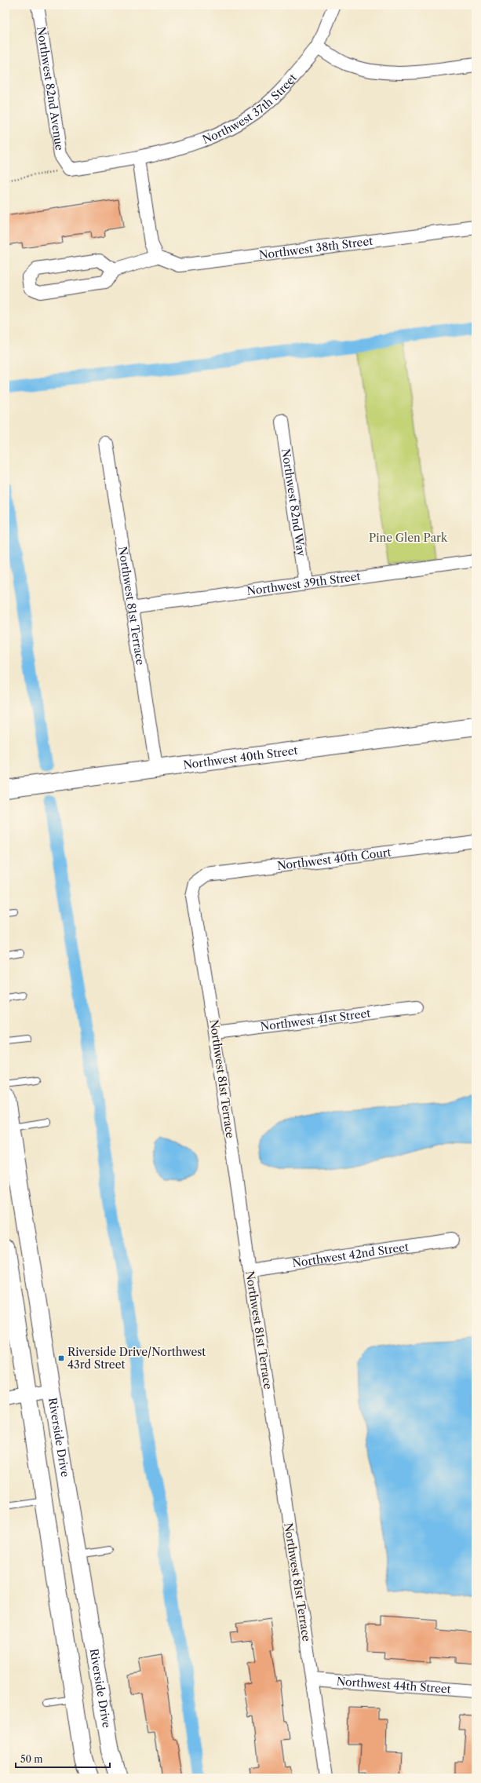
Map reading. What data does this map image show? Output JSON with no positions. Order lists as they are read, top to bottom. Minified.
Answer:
{"streets":{"street":["Northwest 82nd Avenue","Northwest 37th Street","Northwest 38th Street","Northwest 82nd Way","Northwest 39th Street","Northwest 81st Terrace","Northwest 40th Street","Northwest 40th Court","Northwest 41st Street","Northwest 42nd Street","Riverside Drive","Northwest 44th Street"]},"crossings":[["Northwest 82nd Avenue","Northwest 37th Street"],["Northwest 82nd Way","Northwest 39th Street"],["Northwest 39th Street","Northwest 81st Terrace"],["Northwest 81st Terrace","Northwest 40th Street"],["Northwest 81st Terrace","Northwest 40th Court"],["Northwest 81st Terrace","Northwest 41st Street"],["Northwest 81st Terrace","Northwest 42nd Street"],["Northwest 81st Terrace","Northwest 44th Street"]],"parks":["Pine Glen Park"],"places":{"transit":["Riverside Drive/Northwest 43rd Street"]},"scale_bar":"50 m"}
